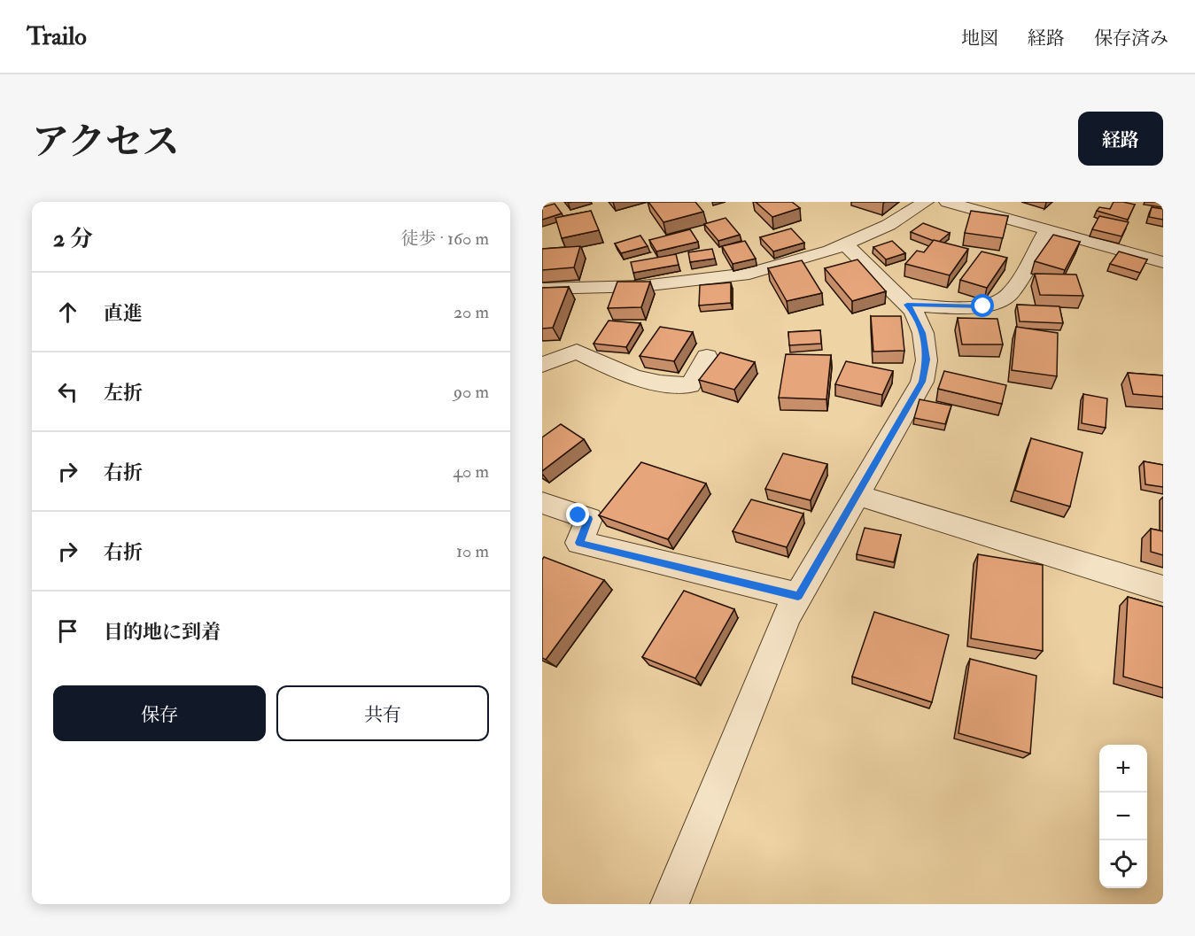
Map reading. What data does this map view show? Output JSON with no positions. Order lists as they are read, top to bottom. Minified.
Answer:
{"page":{"header":"Trailo","nav":["地図","経路","保存済み"],"title":"アクセス","buttons":["経路",["保存","共有"]],"heading":["2 分","徒歩 · 160 m"],"list":[["直進","20 m"],["左折","90 m"],["右折","40 m"],["右折","10 m"],"目的地に到着"],"map_buttons":["+","−"]}}
